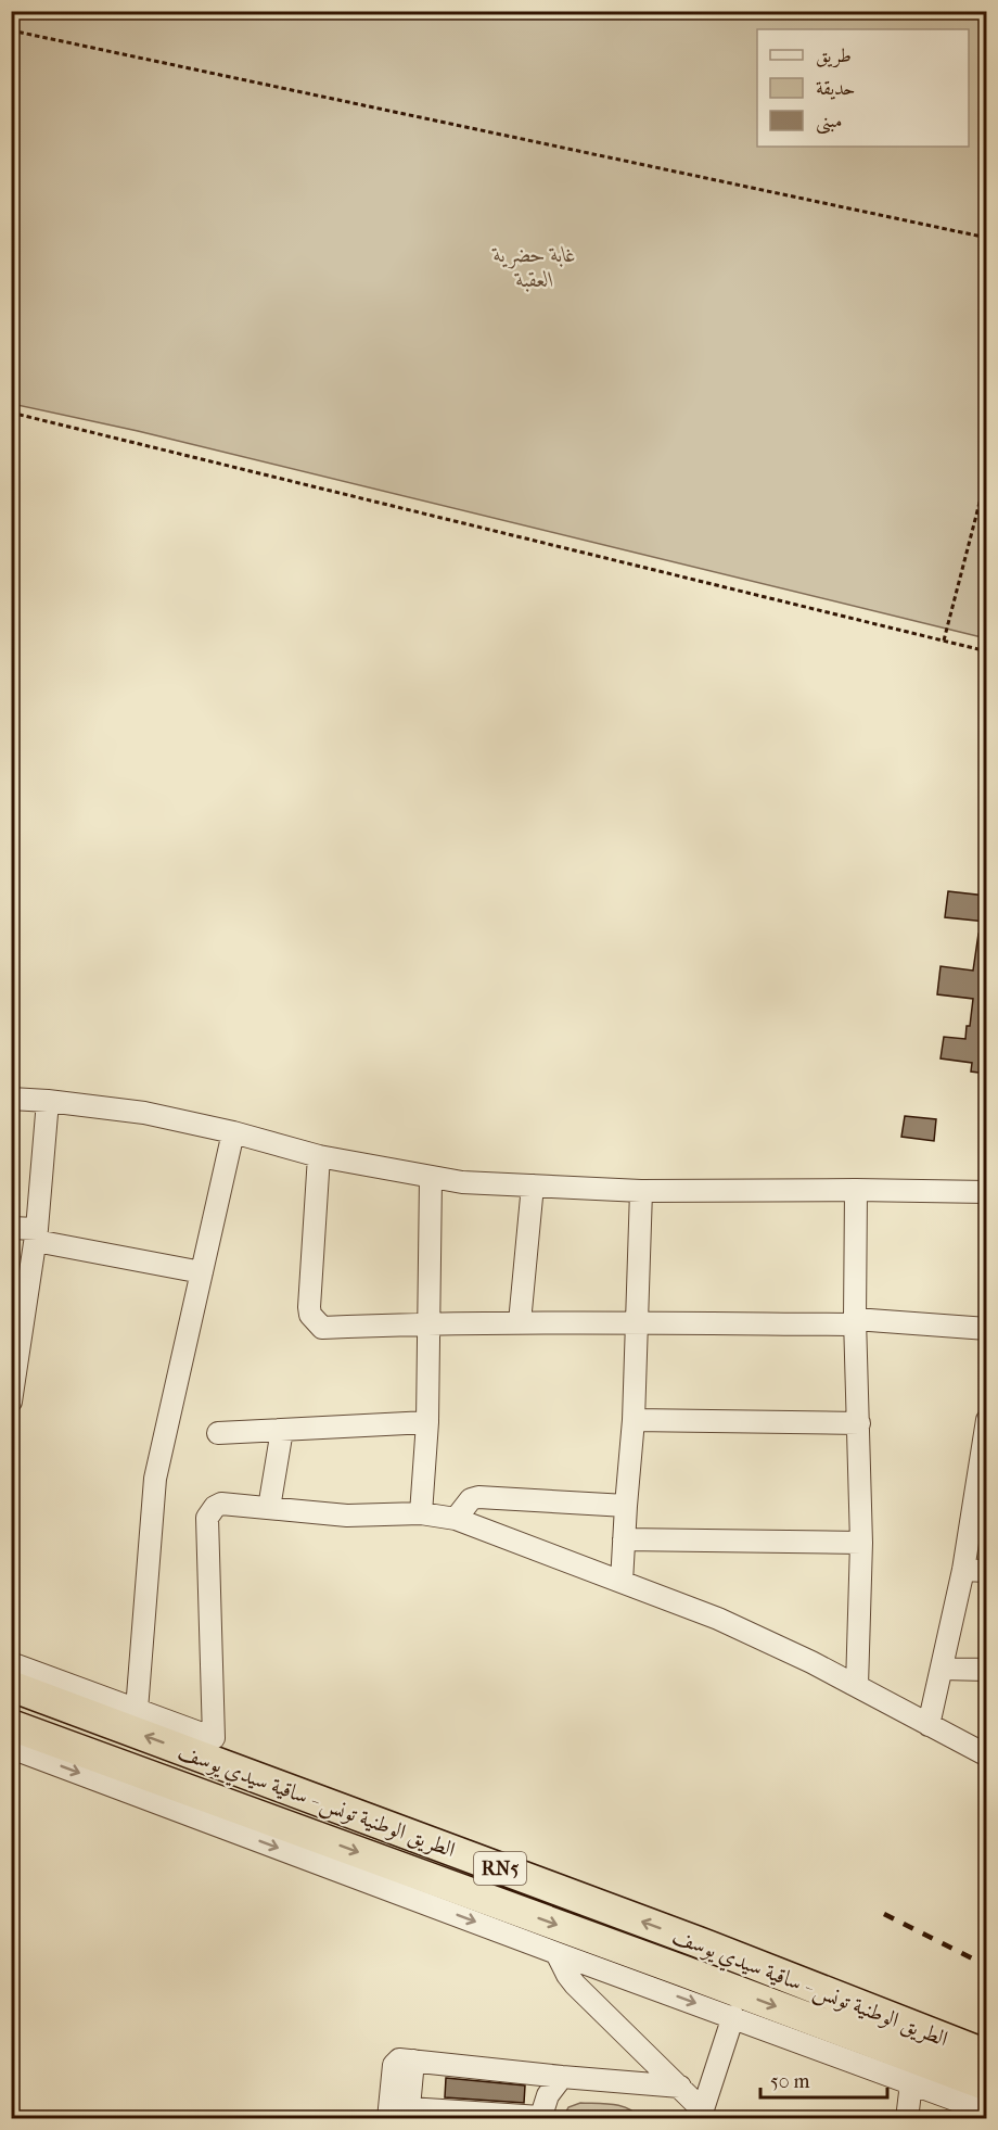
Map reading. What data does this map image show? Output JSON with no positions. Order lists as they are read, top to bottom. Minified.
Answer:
{"streets":{"highway":["الطريق الوطنية تونس - ساقية سيدي يوسف","RN5"]},"parks":["غابة حضرية العقبة"],"legend":["طريق","حديقة","مبنى"],"scale_bar":"50 m"}
